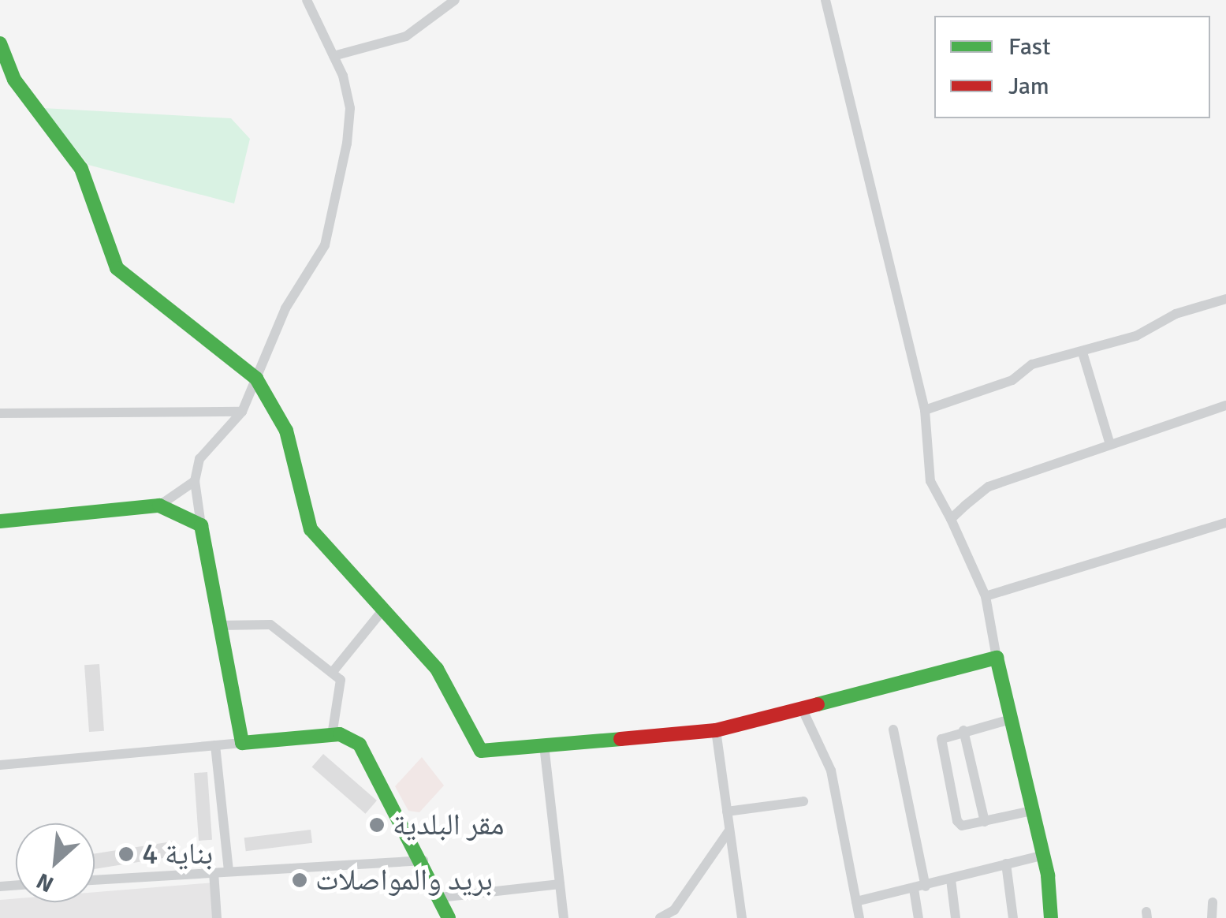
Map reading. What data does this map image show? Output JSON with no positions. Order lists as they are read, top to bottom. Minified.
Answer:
{"places":["مقر البلدية","بناية 4","بريد والمواصلات"],"legend":["Fast","Jam"],"north":"bottom left"}
